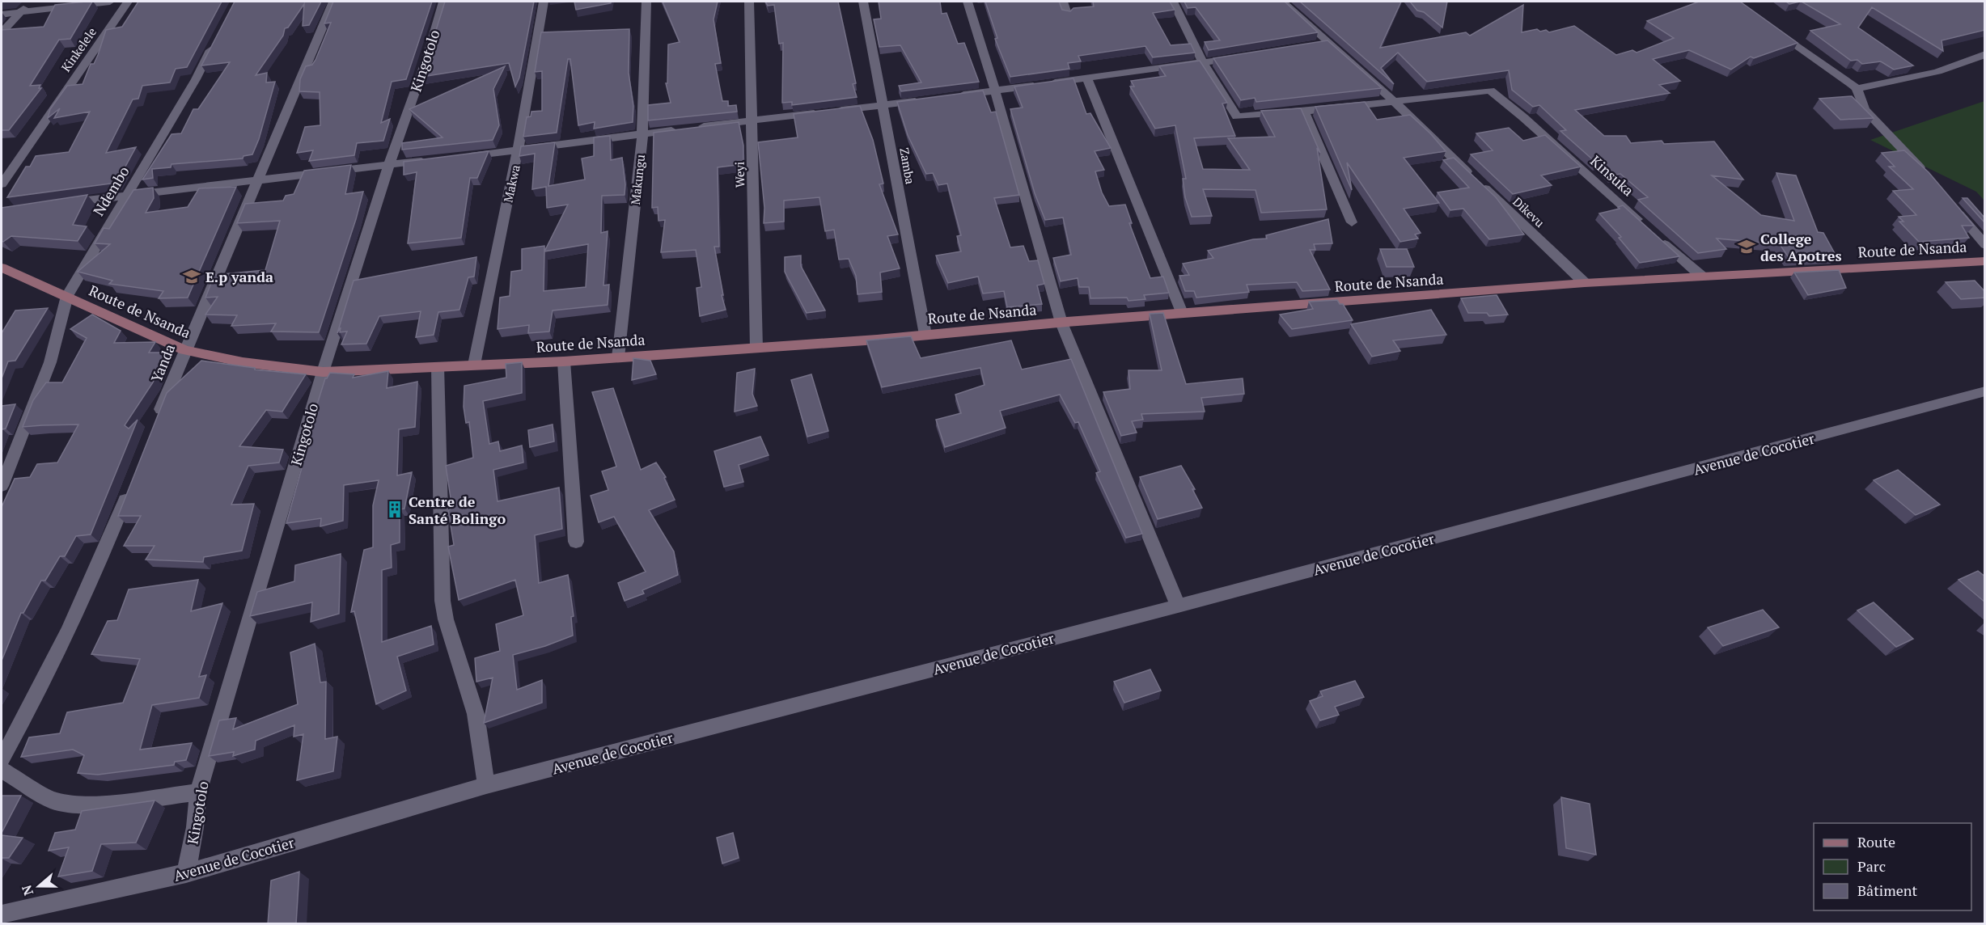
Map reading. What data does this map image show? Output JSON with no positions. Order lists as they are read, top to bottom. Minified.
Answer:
{"streets":{"street":["Kinkelele","Kingotolo","Zamba","Weyi","Kinsuka","Makungu","Makwa","Ndembo","Dikevu","Route de Nsanda","Yanda","Avenue de Cocotier"]},"crossings":[["Kingotolo","Route de Nsanda"],["Kingotolo","Avenue de Cocotier"],["Zamba","Route de Nsanda"],["Weyi","Route de Nsanda"],["Kinsuka","Dikevu"],["Makungu","Route de Nsanda"],["Makwa","Route de Nsanda"],["Ndembo","Route de Nsanda"],["Dikevu","Route de Nsanda"],["Route de Nsanda","Yanda"]],"places":{"school or university":["College des Apotres","E.p yanda"],"building":["Centre de Santé Bolingo"]},"legend":["Route","Parc","Bâtiment"],"north":"left"}
